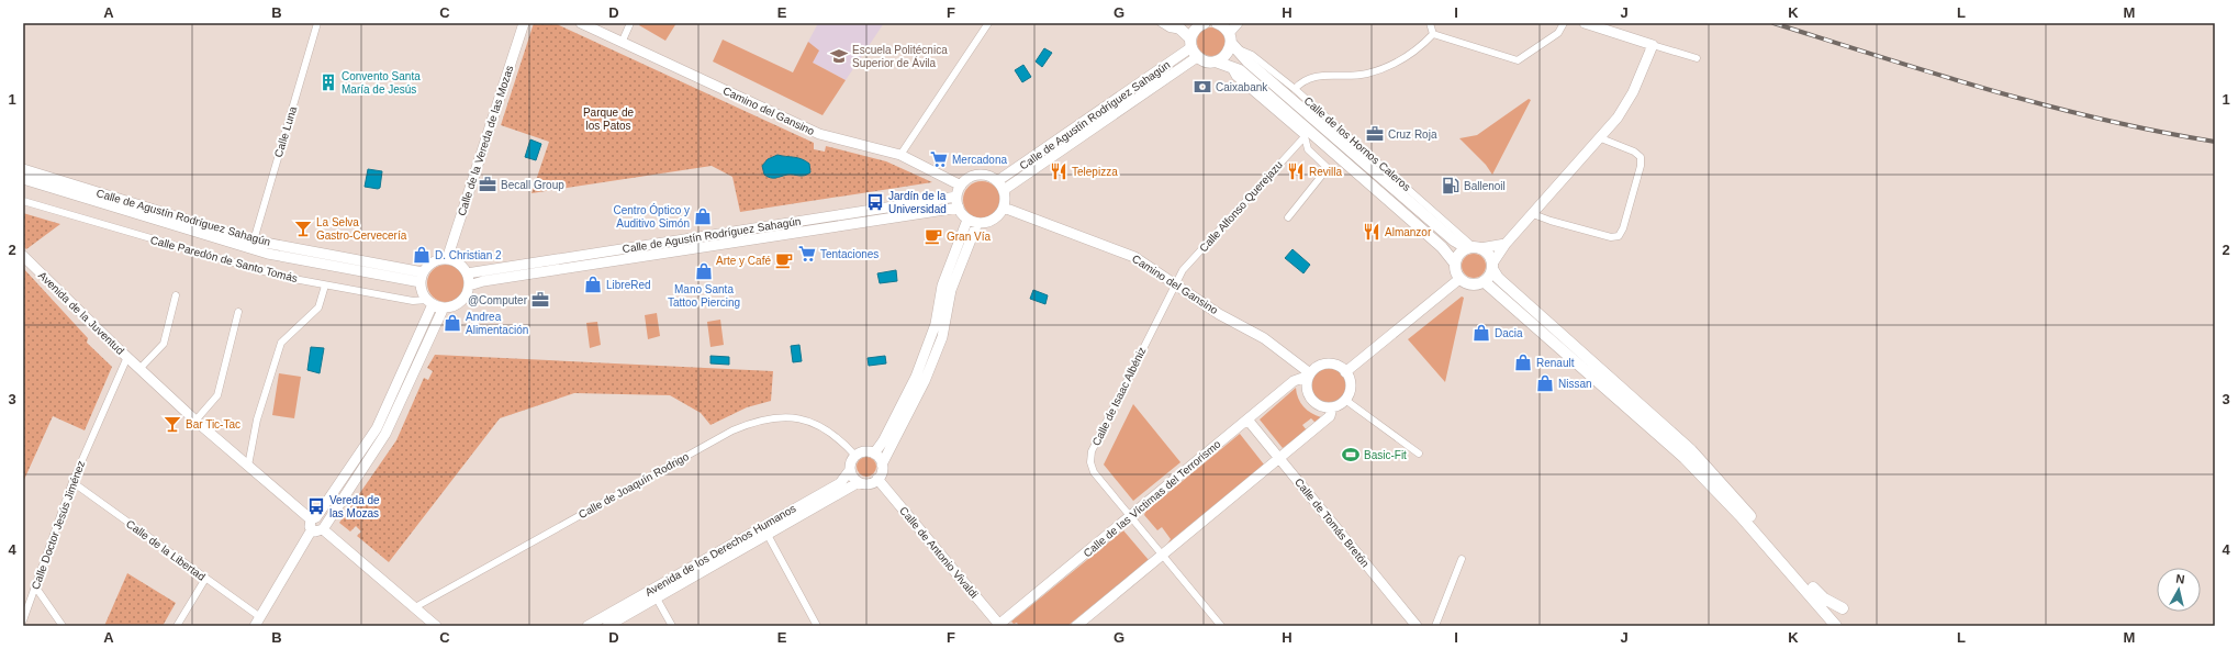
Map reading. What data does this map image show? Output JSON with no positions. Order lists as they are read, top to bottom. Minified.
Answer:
{"streets":{"main road":["Calle de los Hornos Caleros"],"street":["Camino del Gansino","Calle de Agustín Rodríguez Sahagún","Calle Luna","Calle de la Vereda de las Mozas","Calle Alfonso Querejazu","Calle Paredón de Santo Tomás","Avenida de la Juventud","Calle de Isaac Albéniz","Calle de Joaquín Rodrigo","Calle de las Víctimas del Terrorismo","Calle de Tomás Bretón","Calle Doctor Jesús Jiménez","Calle de la Libertad","Avenida de los Derechos Humanos","Calle de Antonio Vivaldi"]},"crossings":[["Camino del Gansino","Calle de Agustín Rodríguez Sahagún"],["Camino del Gansino","Calle Alfonso Querejazu"],["Camino del Gansino","Calle de Isaac Albéniz"],["Camino del Gansino","Calle de las Víctimas del Terrorismo"],["Calle de Agustín Rodríguez Sahagún","Calle Luna"],["Calle de Agustín Rodríguez Sahagún","Calle de la Vereda de las Mozas"],["Calle de Agustín Rodríguez Sahagún","Calle de los Hornos Caleros"],["Calle de Agustín Rodríguez Sahagún","Calle Paredón de Santo Tomás"],["Calle de la Vereda de las Mozas","Calle Paredón de Santo Tomás"],["Calle de los Hornos Caleros","Calle Alfonso Querejazu"],["Calle Alfonso Querejazu","Calle de Isaac Albéniz"],["Avenida de la Juventud","Calle Doctor Jesús Jiménez"],["Calle de Isaac Albéniz","Calle de las Víctimas del Terrorismo"],["Calle de Joaquín Rodrigo","Avenida de los Derechos Humanos"],["Calle de Joaquín Rodrigo","Calle de Antonio Vivaldi"],["Calle de las Víctimas del Terrorismo","Calle de Tomás Bretón"],["Calle de las Víctimas del Terrorismo","Calle de Antonio Vivaldi"],["Calle Doctor Jesús Jiménez","Calle de la Libertad"],["Avenida de los Derechos Humanos","Calle de Antonio Vivaldi"]],"parks":["Parque de los Patos"],"places":{"school or university":["Escuela Politécnica Superior de Ávila"],"building":["Convento Santa María de Jesús"],"bank":["Caixabank"],"office":["Cruz Roja","Becall Group","@Computer"],"supermarket":["Mercadona","Tentaciones"],"restaurant":["Telepizza","Revilla","Almanzor"],"fuel station":["Ballenoil"],"bus stop":["Jardín de la Universidad","Vereda de las Mozas"],"shop":["Centro Óptico y Auditivo Simón","D. Christian 2","Mano Santa Tattoo Piercing","LibreRed","Andrea Alimentación","Dacia","Renault","Nissan"],"bar":["La Selva Gastro-Cervecería","Bar Tic-Tac"],"cafe":["Gran Vía","Arte y Café"],"sports":["Basic-Fit"]},"north":"top","grid":{"columns":["A","B","C","D","E","F","G","H","I","J","K","L","M"],"rows":["1","2","3","4"]}}
